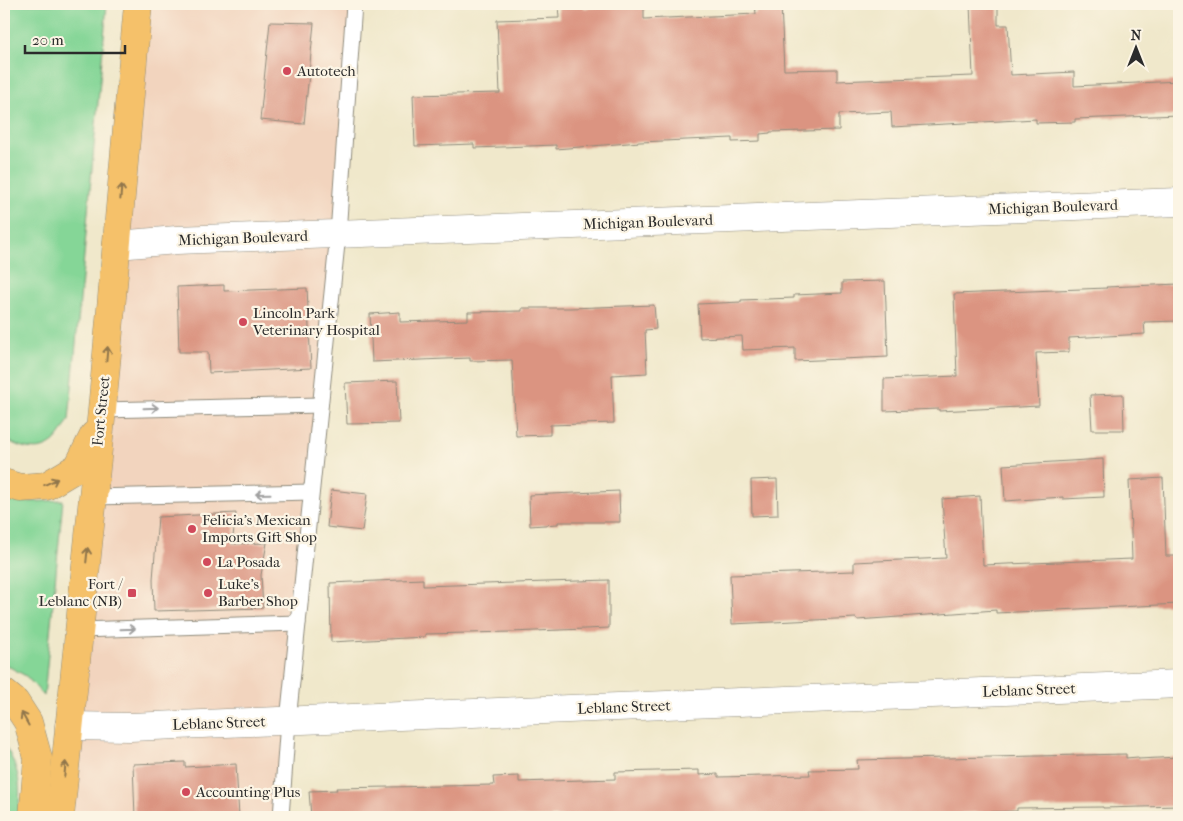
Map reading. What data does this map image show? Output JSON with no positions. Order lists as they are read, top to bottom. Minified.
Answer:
{"streets":{"main road":["Fort Street"],"street":["Michigan Boulevard","Leblanc Street"]},"crossings":[["Michigan Boulevard","Fort Street"],["Fort Street","Leblanc Street"]],"one_way":["Fort Street"],"places":{"other":["Autotech","Lincoln Park Veterinary Hospital","Felicia's Mexican Imports Gift Shop","La Posada","Luke's Barber Shop","Accounting Plus"],"transit":["Fort / Leblanc (NB)"]},"scale_bar":"20 m","north":"top"}
